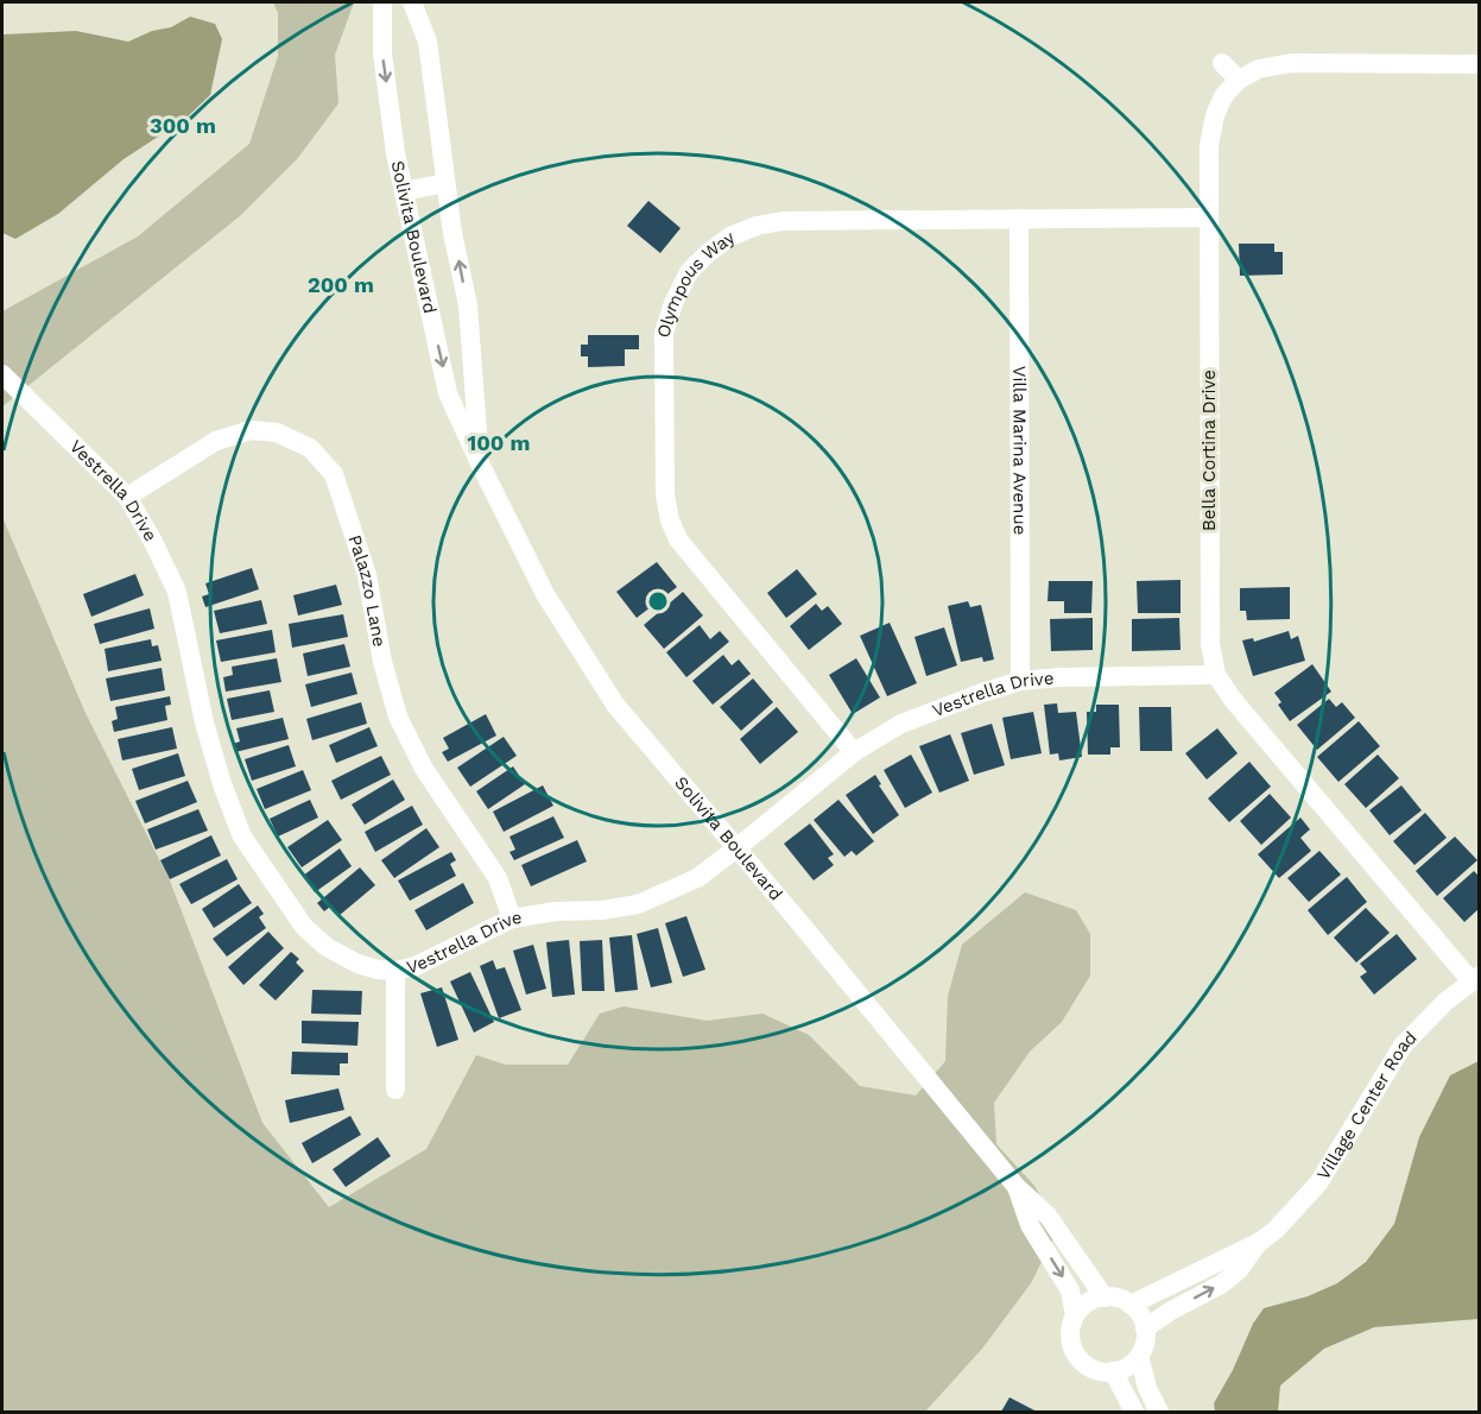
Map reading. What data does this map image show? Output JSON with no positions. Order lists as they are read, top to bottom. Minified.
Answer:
{"streets":{"street":["Solivita Boulevard","Olympous Way","Villa Marina Avenue","Bella Cortina Drive","Vestrella Drive","Palazzo Lane","Village Center Road"]},"crossings":[["Solivita Boulevard","Vestrella Drive"],["Solivita Boulevard","Village Center Road"],["Olympous Way","Villa Marina Avenue"],["Olympous Way","Bella Cortina Drive"],["Olympous Way","Vestrella Drive"],["Villa Marina Avenue","Vestrella Drive"],["Bella Cortina Drive","Vestrella Drive"],["Bella Cortina Drive","Village Center Road"],["Vestrella Drive","Palazzo Lane"]],"rings":["300 m","200 m","100 m"]}
